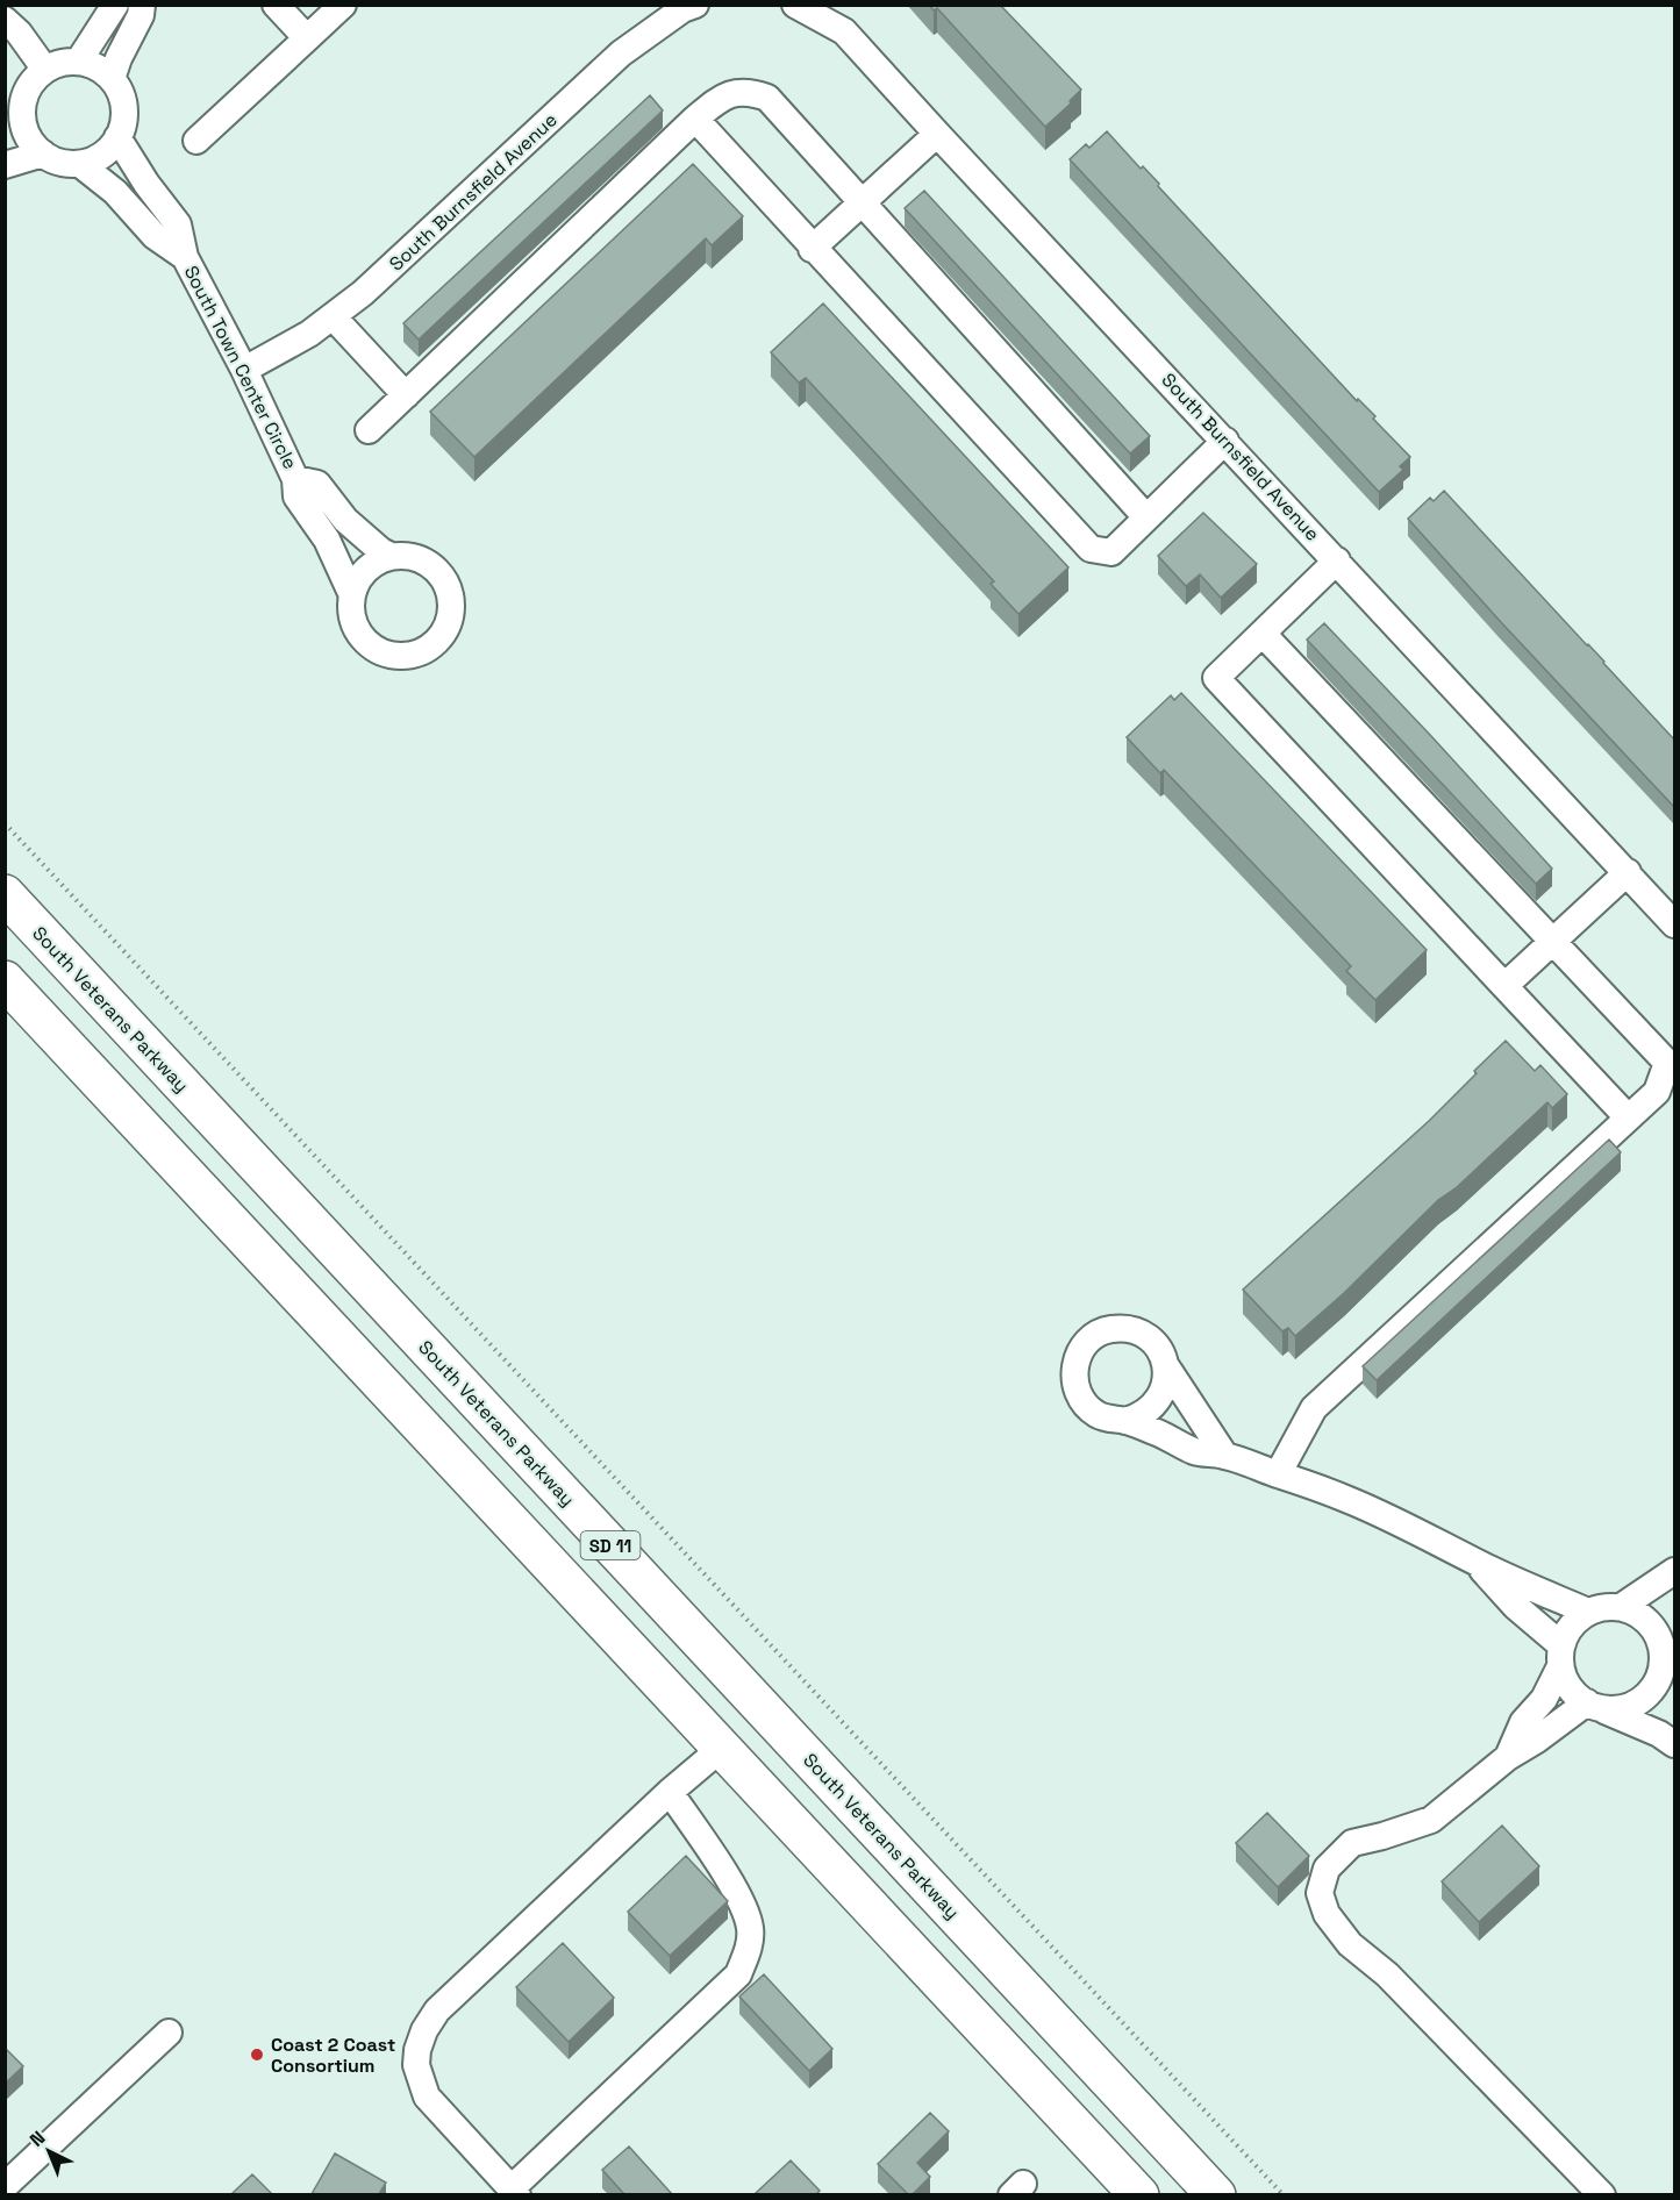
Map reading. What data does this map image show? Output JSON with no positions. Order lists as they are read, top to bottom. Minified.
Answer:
{"streets":{"highway":["South Veterans Parkway","SD 11"],"street":["South Burnsfield Avenue","South Town Center Circle"]},"crossings":[["South Burnsfield Avenue","South Town Center Circle"]],"places":["Coast 2 Coast Consortium"],"north":"top left"}
